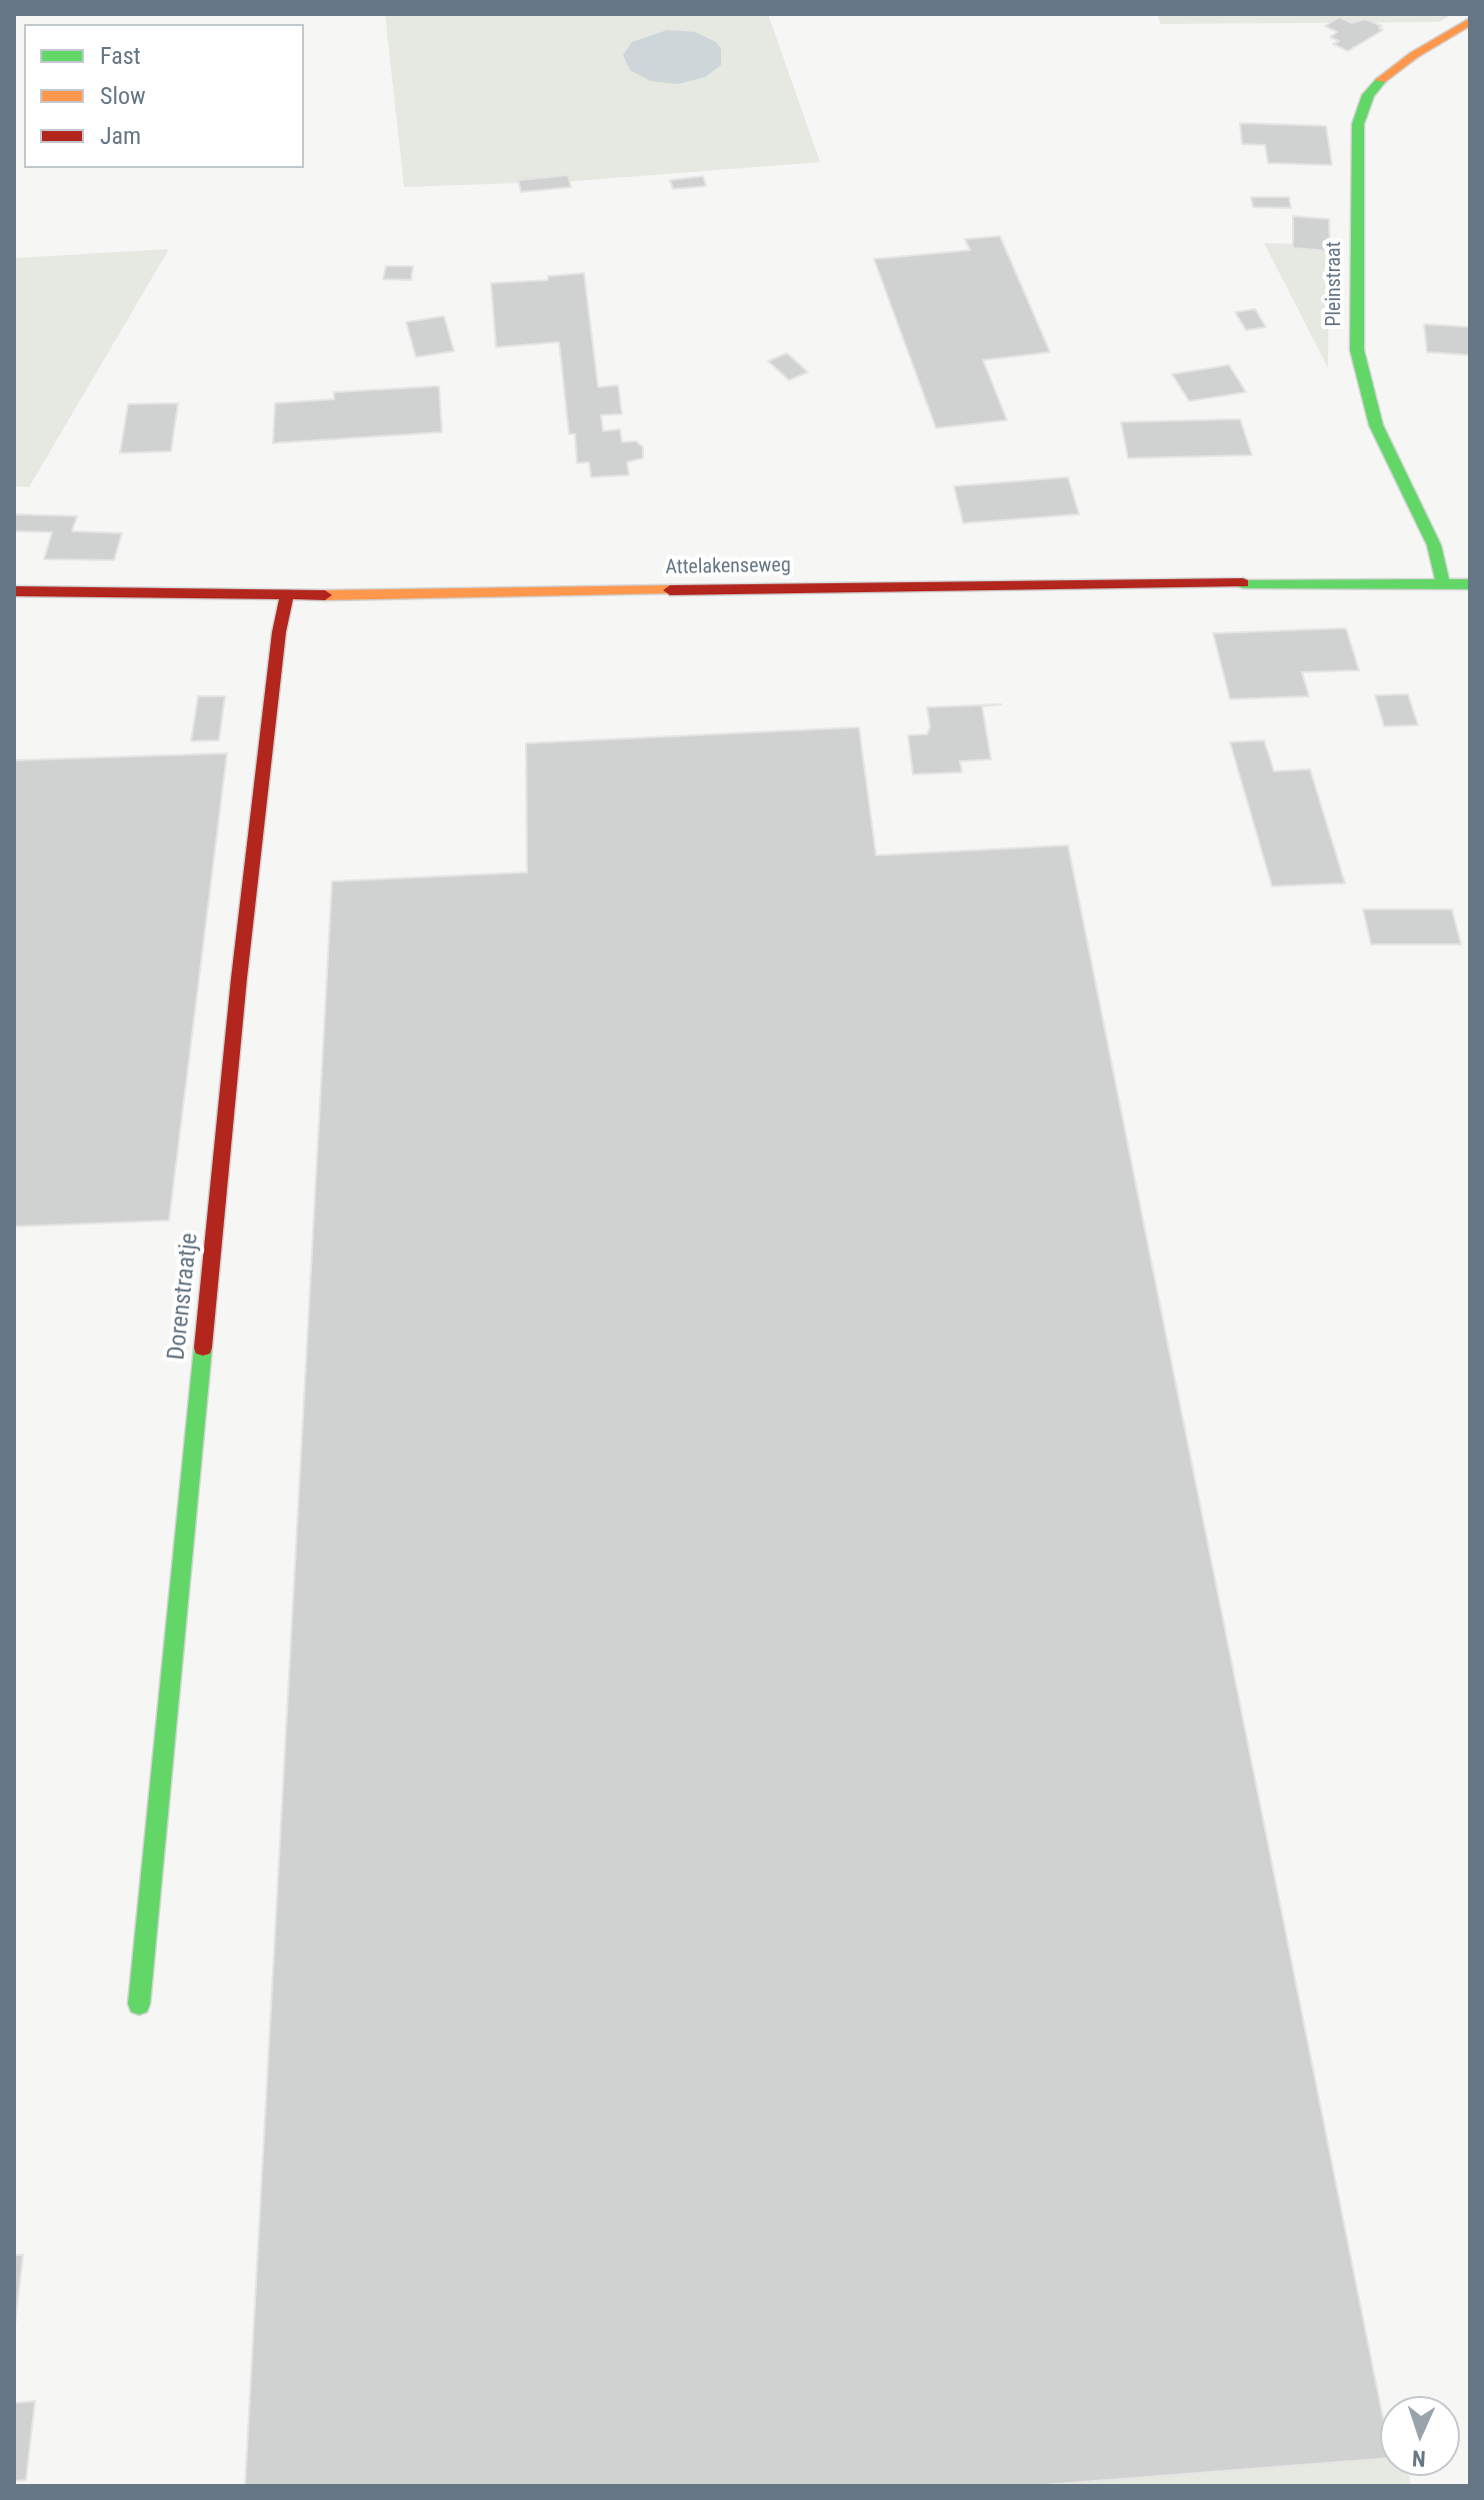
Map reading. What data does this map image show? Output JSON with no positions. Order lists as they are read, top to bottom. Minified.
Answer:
{"streets":{"street":["Pleinstraat","Attelakenseweg","Dorenstraatje"]},"crossings":[["Pleinstraat","Attelakenseweg"],["Attelakenseweg","Dorenstraatje"]],"legend":["Fast","Slow","Jam"],"north":"bottom"}
